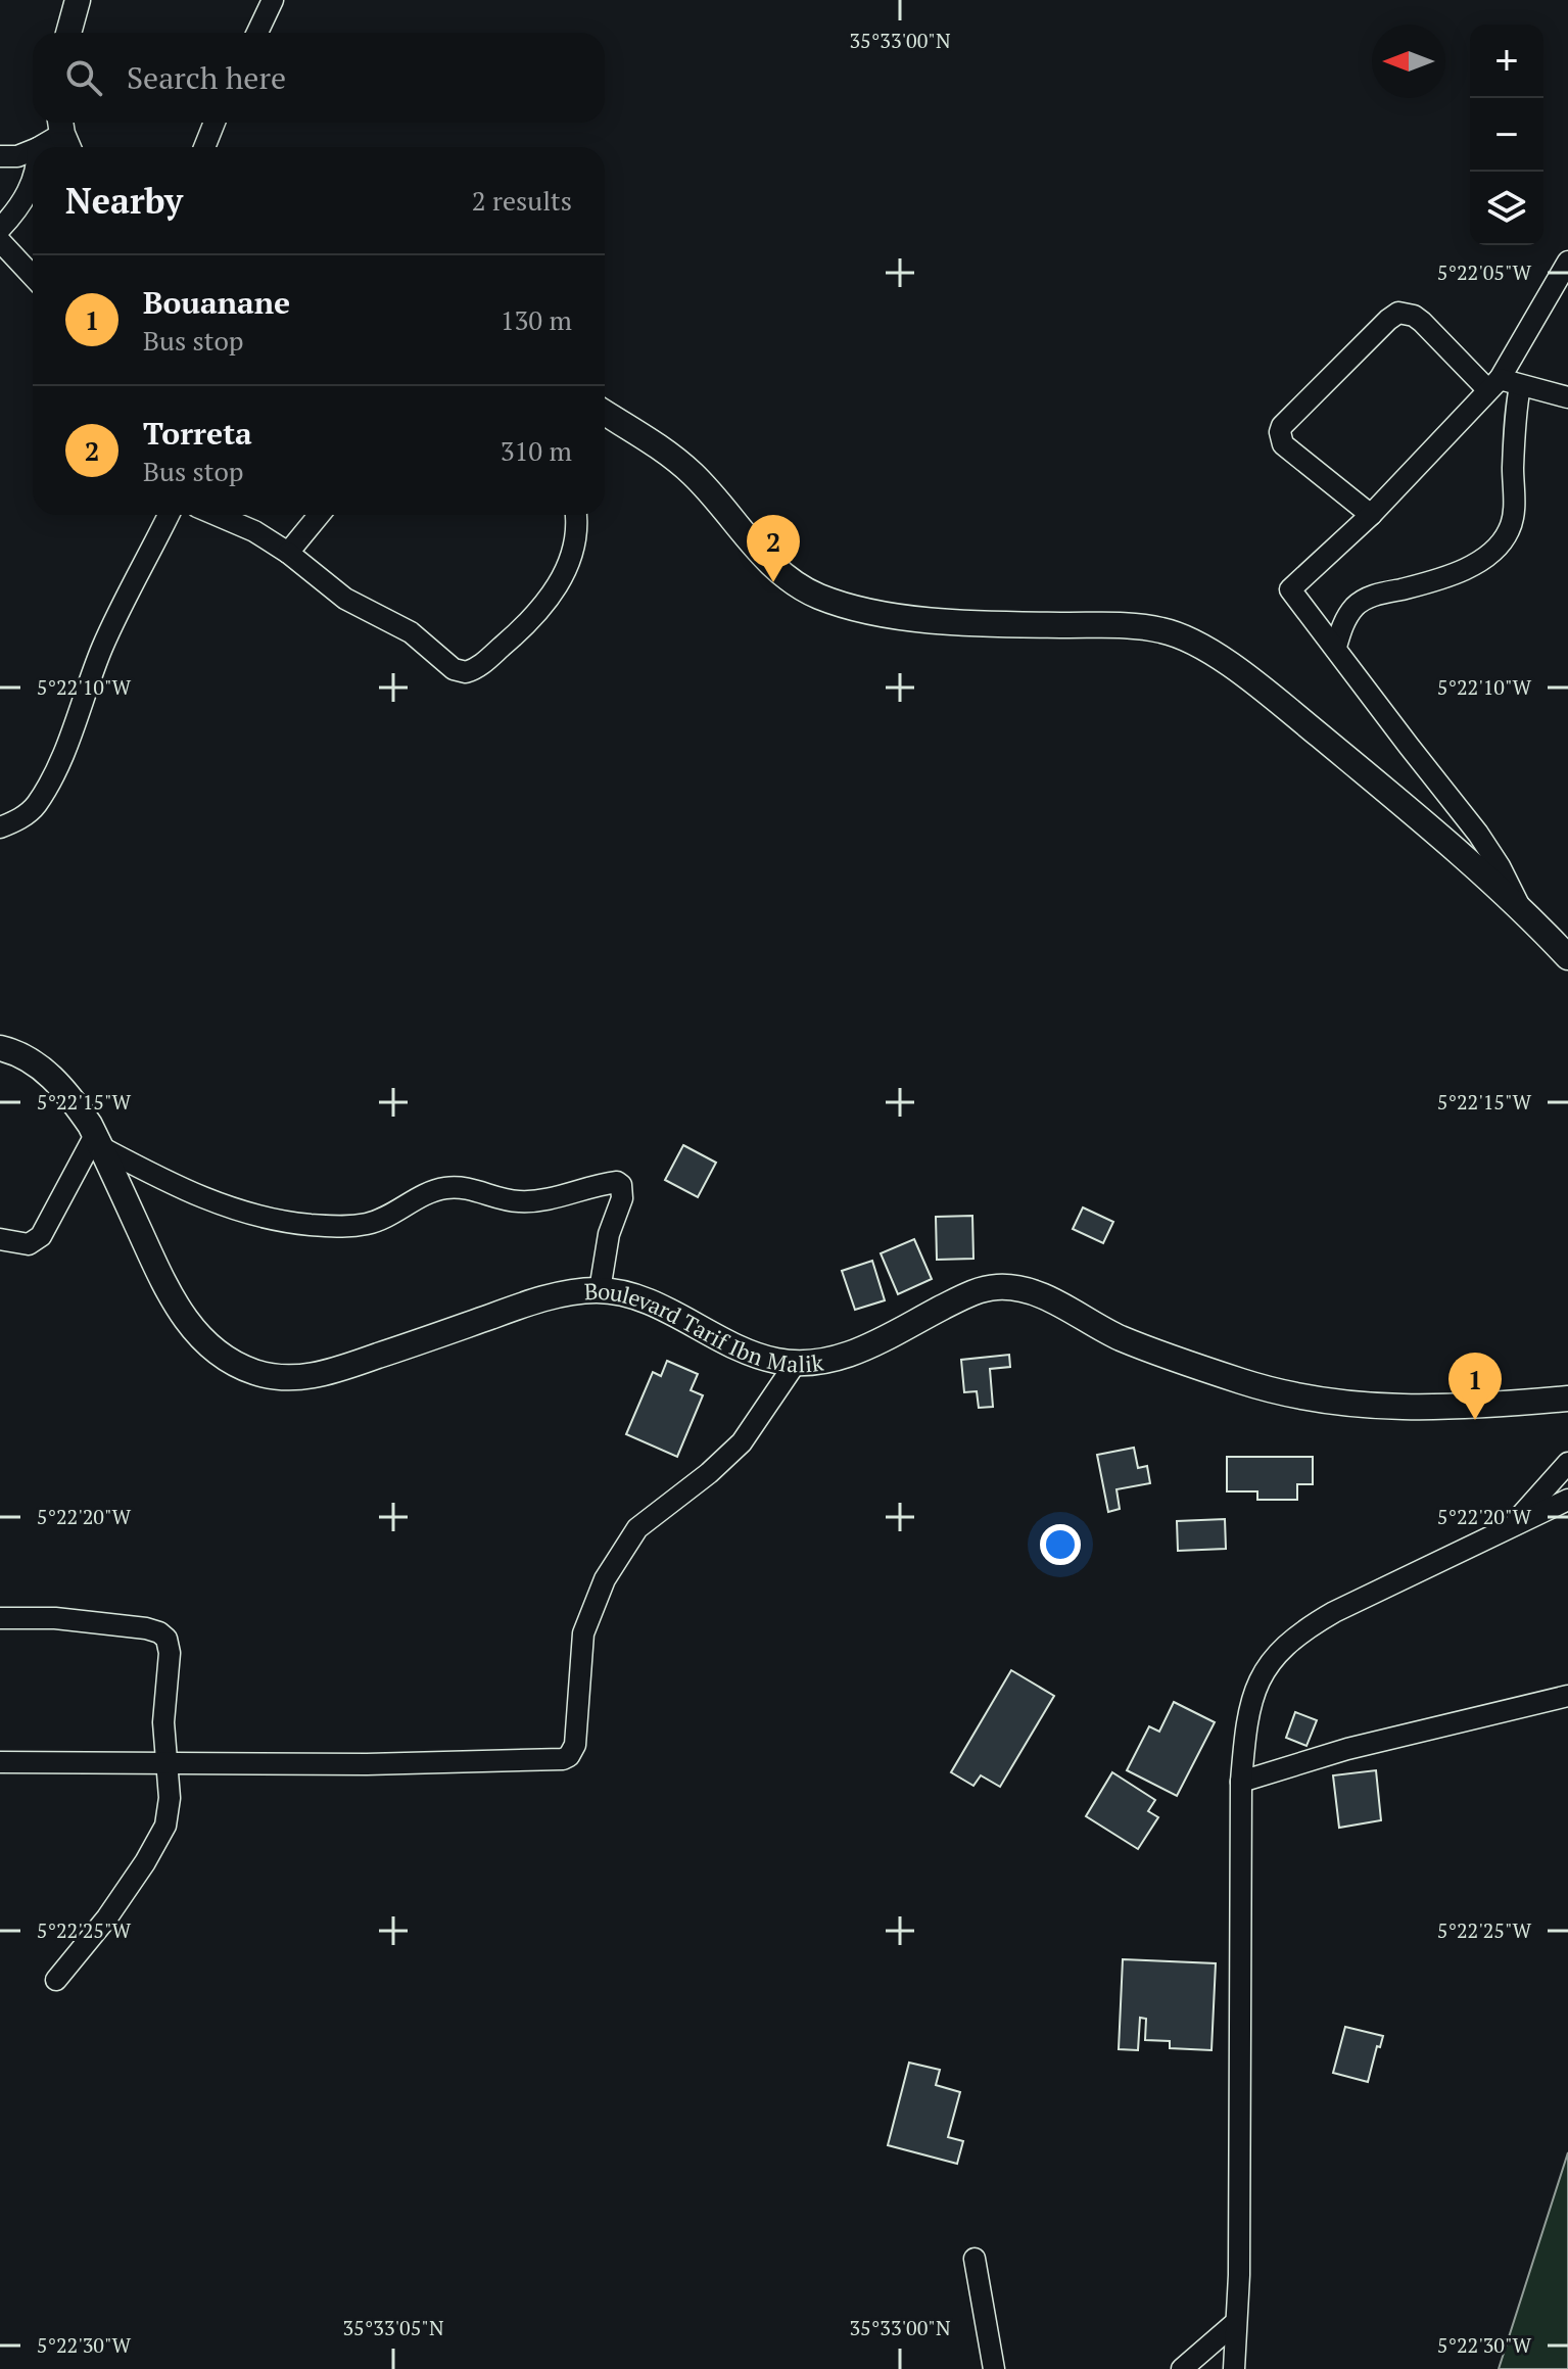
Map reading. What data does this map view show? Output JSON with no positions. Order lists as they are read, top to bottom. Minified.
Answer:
{"streets":{"street":["Boulevard Tarif Ibn Malik"]},"north":"left","page":{"map_buttons":["+","−"],"search":"Search here","heading":["Nearby","2 results"],"list":[{"mark":"1","name":"Bouanane","note":"Bus stop","value":"130 m"},{"mark":"2","name":"Torreta","note":"Bus stop","value":"310 m"}],"pins":["2","1"]},"coordinates":["35°33'00\"N","5°22'05\"W","5°22'10\"W","5°22'15\"W","5°22'20\"W","5°22'25\"W","35°33'05\"N","5°22'30\"W"]}
